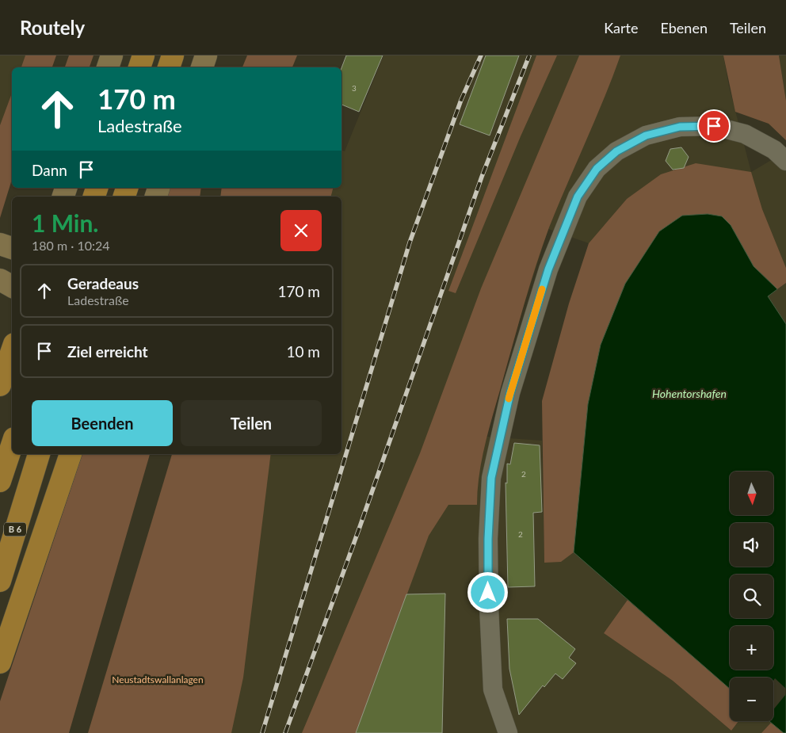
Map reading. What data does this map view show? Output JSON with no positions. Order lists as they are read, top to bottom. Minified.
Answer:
{"streets":{"highway":["B 6"]},"water":["Hohentorshafen"],"parks":["Neustadtswallanlagen"],"house_numbers":["3","2","2"],"north":"bottom","page":{"header":"Routely","nav":["Karte","Ebenen","Teilen"],"turn":["170 m","Ladestraße"],"then":"Dann","heading":["1 Min.","180 m · 10:24"],"list":[{"name":"Geradeaus","note":"Ladestraße","value":"170 m"},{"name":"Ziel erreicht","value":"10 m"}],"buttons":["Beenden","Teilen"],"map_buttons":["+","−"]}}
